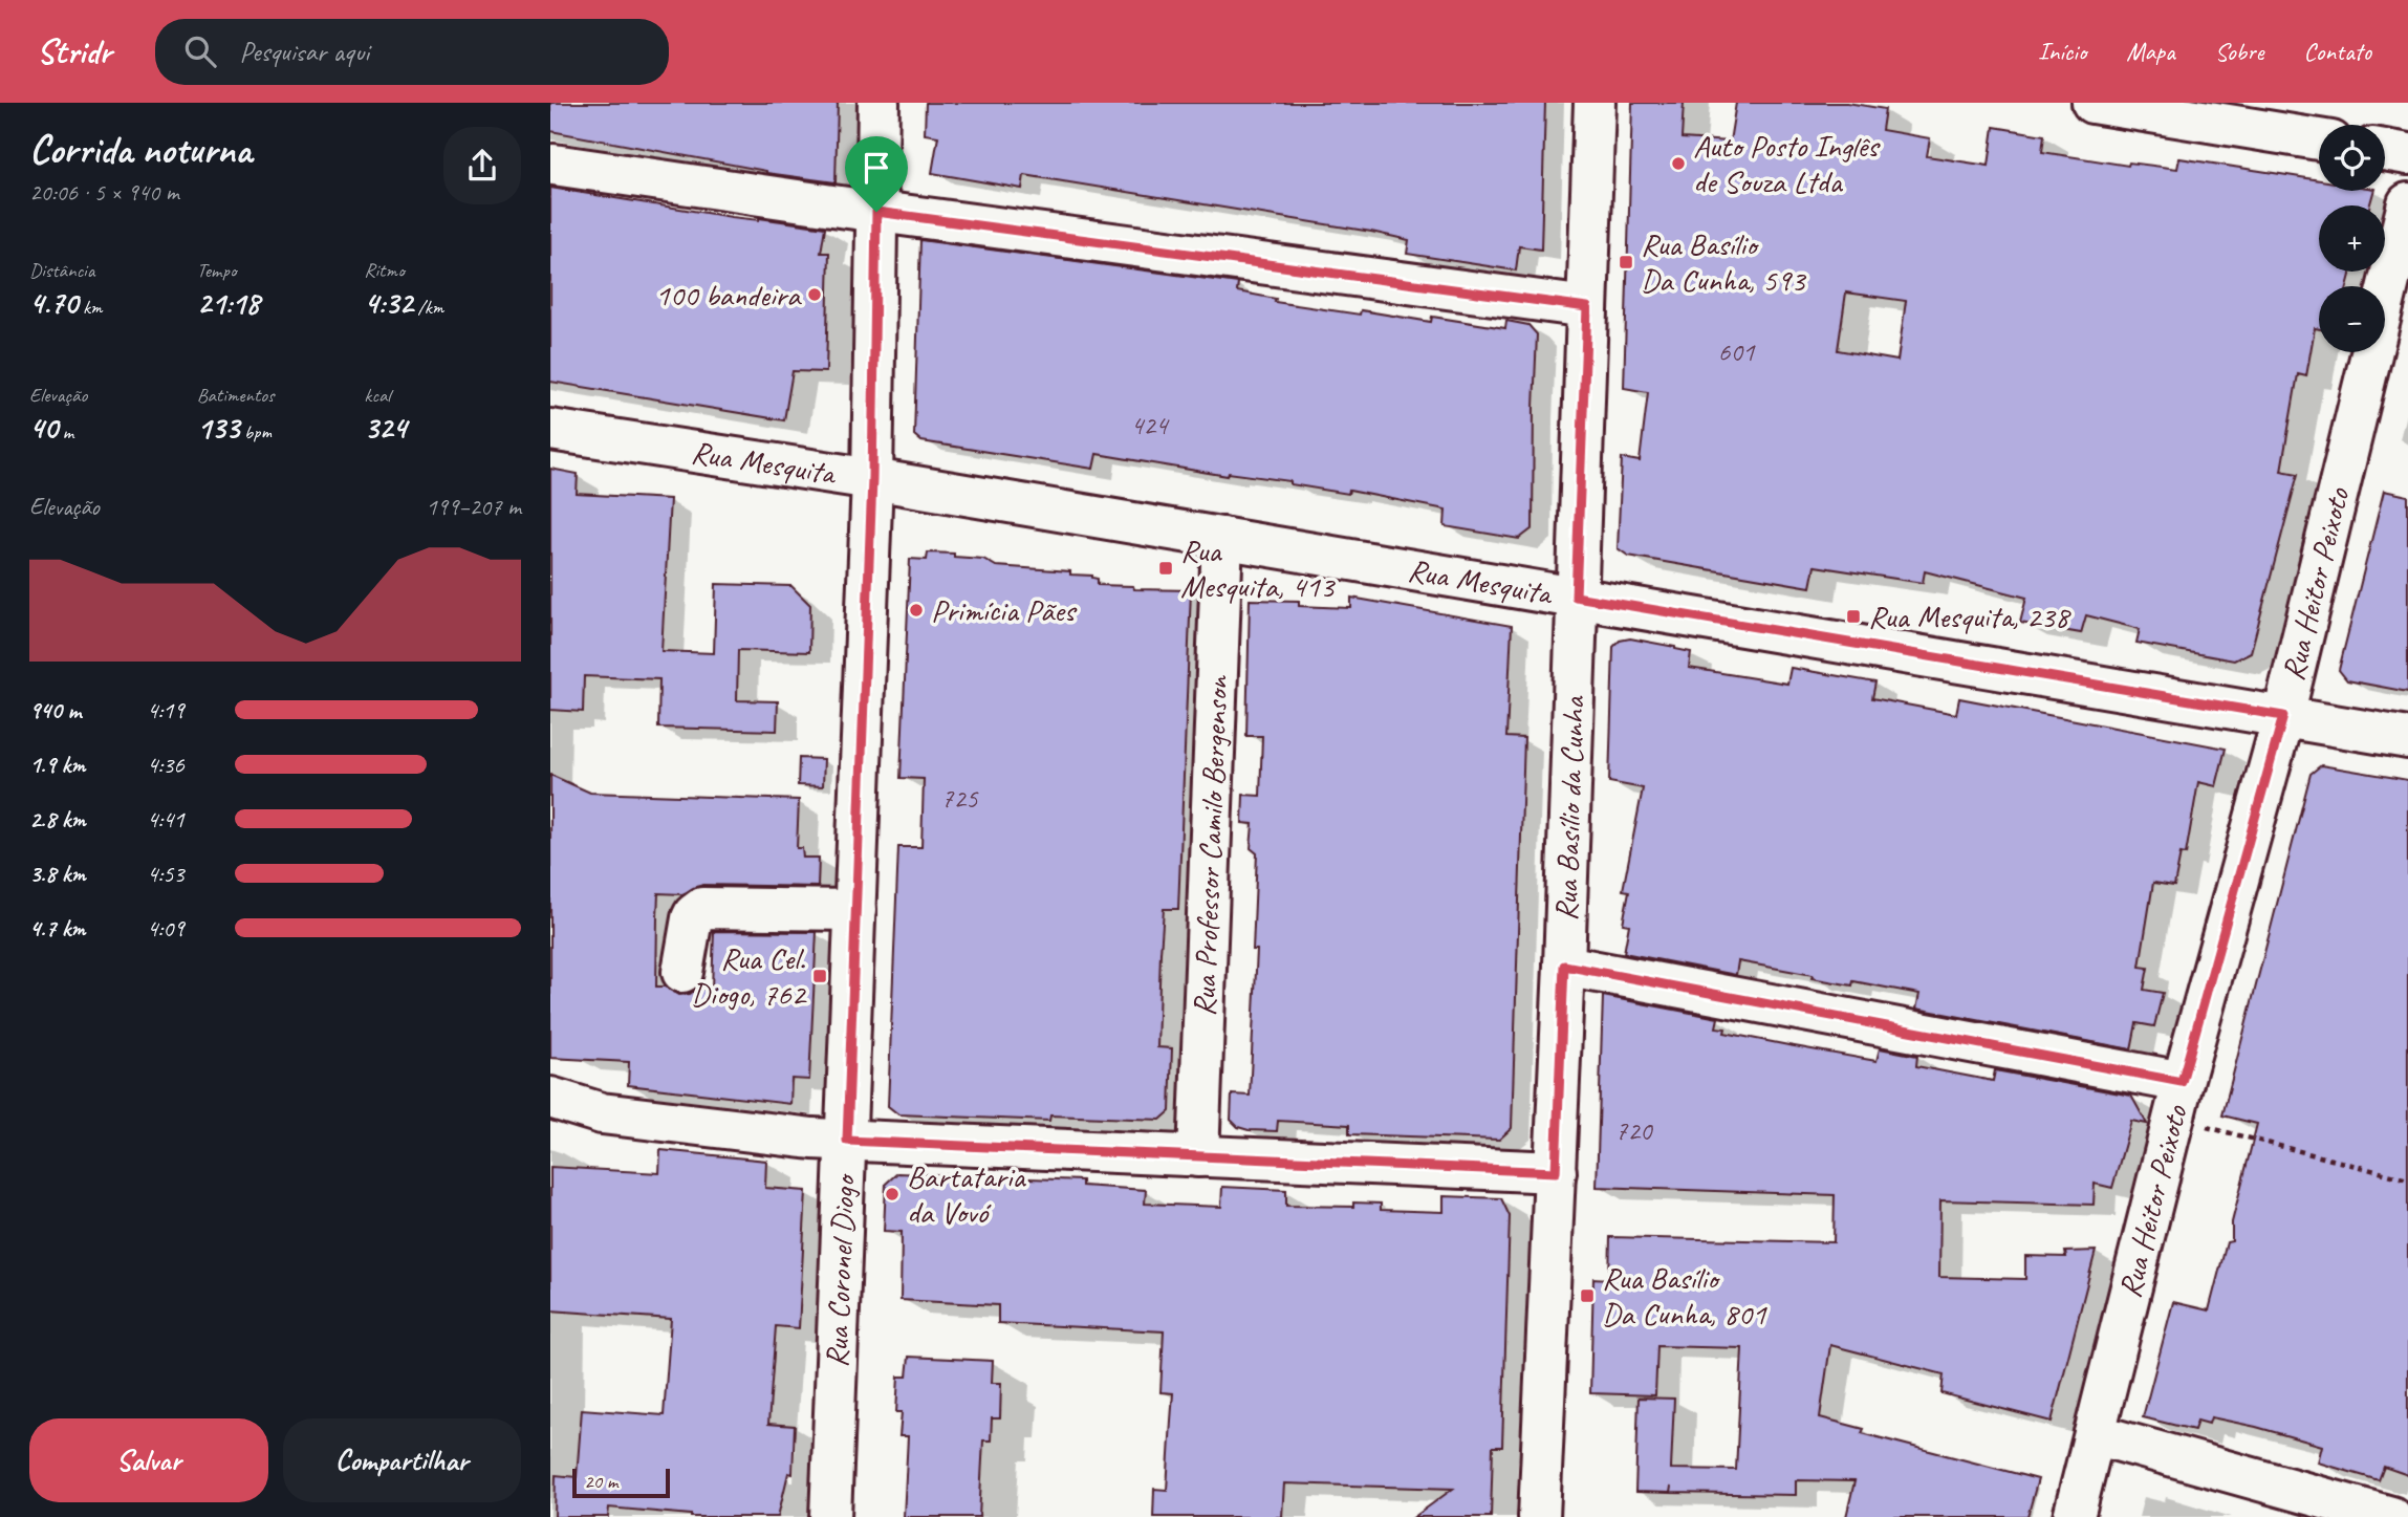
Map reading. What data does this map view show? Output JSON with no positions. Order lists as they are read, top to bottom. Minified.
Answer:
{"streets":{"street":["Rua Mesquita","Rua Heitor Peixoto","Rua Basílio da Cunha","Rua Professor Camilo Bergenson","Rua Coronel Diogo"]},"crossings":[["Rua Mesquita","Rua Heitor Peixoto"],["Rua Mesquita","Rua Basílio da Cunha"],["Rua Mesquita","Rua Professor Camilo Bergenson"],["Rua Mesquita","Rua Coronel Diogo"]],"places":{"other":["Auto Posto Inglês de Souza Ltda","100 bandeira","Primícia Pães","Bartataria da Vovó"],"transit":["Rua Basílio Da Cunha, 593","Rua Mesquita, 413","Rua Mesquita, 238","Rua Cel. Diogo, 762","Rua Basílio Da Cunha, 801"]},"house_numbers":["601","424","725","720"],"scale_bar":"20 m","page":{"header":"Stridr","search":"Pesquisar aqui","nav":["Início","Mapa","Sobre","Contato"],"heading":["Corrida noturna","20:06 · 5 × 940 m"],"map_buttons":["+","−"],"stats":[["Distância","4.70 km"],["Tempo","21:18"],["Ritmo","4:32 /km"],["Elevação","40 m"],["Batimentos","133 bpm"],["kcal","324"]],"chart":["Elevação","199–207 m"],"list":[{"name":"940 m","note":"4:19"},{"name":"1.9 km","note":"4:36"},{"name":"2.8 km","note":"4:41"},{"name":"3.8 km","note":"4:53"},{"name":"4.7 km","note":"4:09"}],"buttons":["Salvar","Compartilhar"],"scale":"20 m"}}
